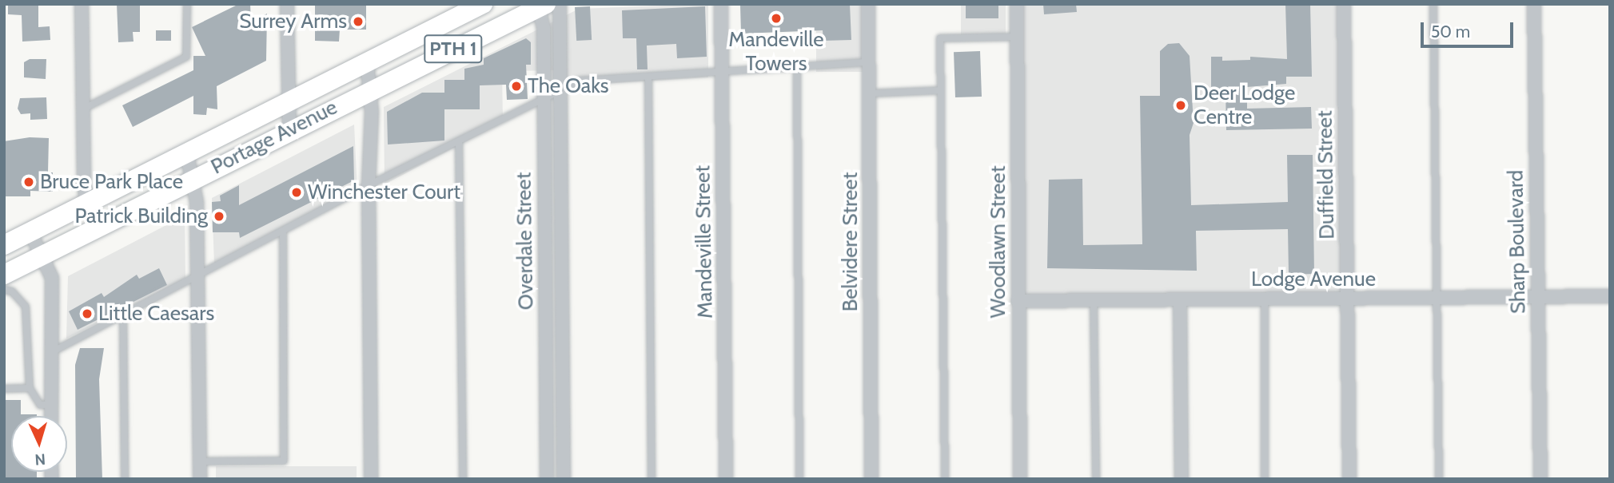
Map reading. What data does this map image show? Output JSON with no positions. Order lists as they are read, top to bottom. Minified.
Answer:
{"streets":{"highway":["PTH 1","Portage Avenue"],"street":["Duffield Street","Overdale Street","Mandeville Street","Belvidere Street","Woodlawn Street","Sharp Boulevard","Lodge Avenue"]},"crossings":[["Portage Avenue","Overdale Street"],["Duffield Street","Lodge Avenue"],["Woodlawn Street","Lodge Avenue"],["Sharp Boulevard","Lodge Avenue"]],"places":["Mandeville Towers","Surrey Arms","The Oaks","Deer Lodge Centre","Bruce Park Place","Winchester Court","Patrick Building","Little Caesars"],"scale_bar":"50 m","north":"bottom"}
